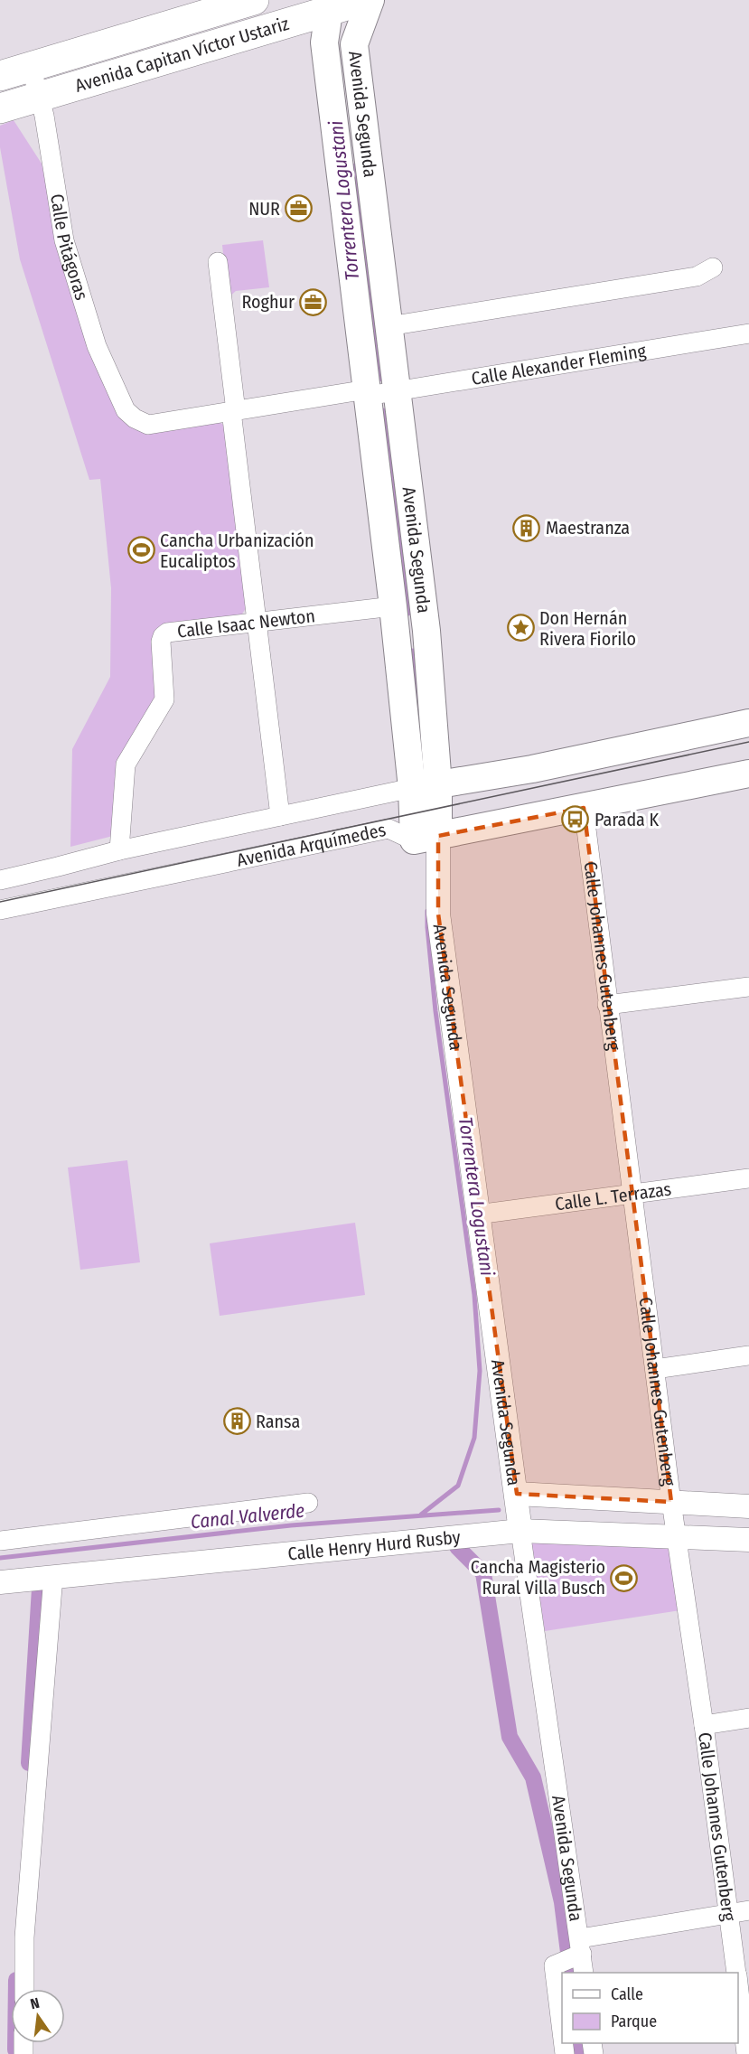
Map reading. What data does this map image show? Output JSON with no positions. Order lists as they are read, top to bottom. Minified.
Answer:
{"streets":{"main road":["Avenida Capitan Víctor Ustariz","Avenida Segunda","Avenida Arquímedes"],"street":["Calle Pitágoras","Calle Alexander Fleming","Calle Isaac Newton","Calle Johannes Gutenberg","Calle L. Terrazas","Calle Henry Hurd Rusby"]},"crossings":[["Avenida Capitan Víctor Ustariz","Avenida Segunda"],["Avenida Capitan Víctor Ustariz","Calle Pitágoras"],["Avenida Segunda","Calle Alexander Fleming"],["Avenida Segunda","Calle Isaac Newton"],["Avenida Segunda","Avenida Arquímedes"],["Avenida Segunda","Calle L. Terrazas"],["Avenida Segunda","Calle Henry Hurd Rusby"],["Calle Pitágoras","Calle Alexander Fleming"],["Calle Isaac Newton","Avenida Arquímedes"],["Calle Johannes Gutenberg","Calle L. Terrazas"],["Calle Johannes Gutenberg","Calle Henry Hurd Rusby"]],"water":["Torrentera Logustani","Canal Valverde"],"places":{"office":["NUR","Roghur"],"building":["Maestranza","Ransa"],"sports":["Cancha Urbanización Eucaliptos","Cancha Magisterio Rural Villa Busch"],"place":["Don Hernán Rivera Fiorilo"],"bus stop":["Parada K"]},"legend":["Calle","Parque"],"north":"top"}
